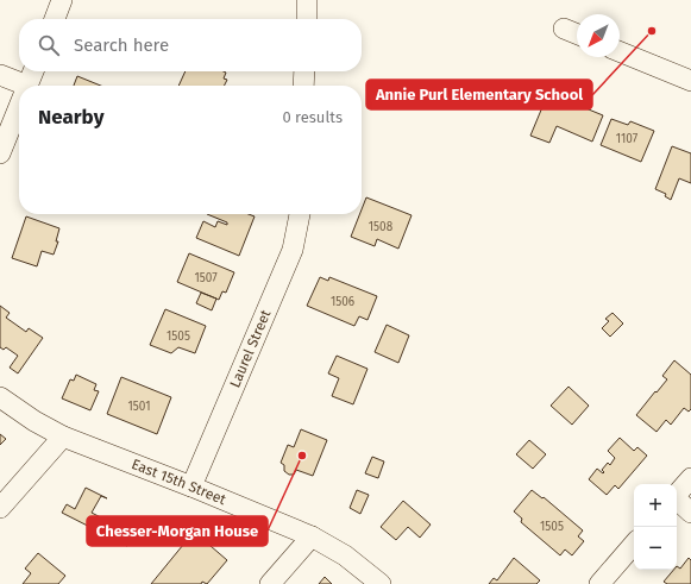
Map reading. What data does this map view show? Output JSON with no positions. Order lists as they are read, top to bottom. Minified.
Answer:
{"streets":{"street":["Laurel Street","East 15th Street"]},"crossings":[["Laurel Street","East 15th Street"]],"places":["Annie Purl Elementary School","Chesser-Morgan House"],"house_numbers":["1107","1508","1507","1506","1505","1501","1505"],"north":"bottom left","page":{"search":"Search here","heading":["Nearby","0 results"],"map_buttons":["+","−"]}}
